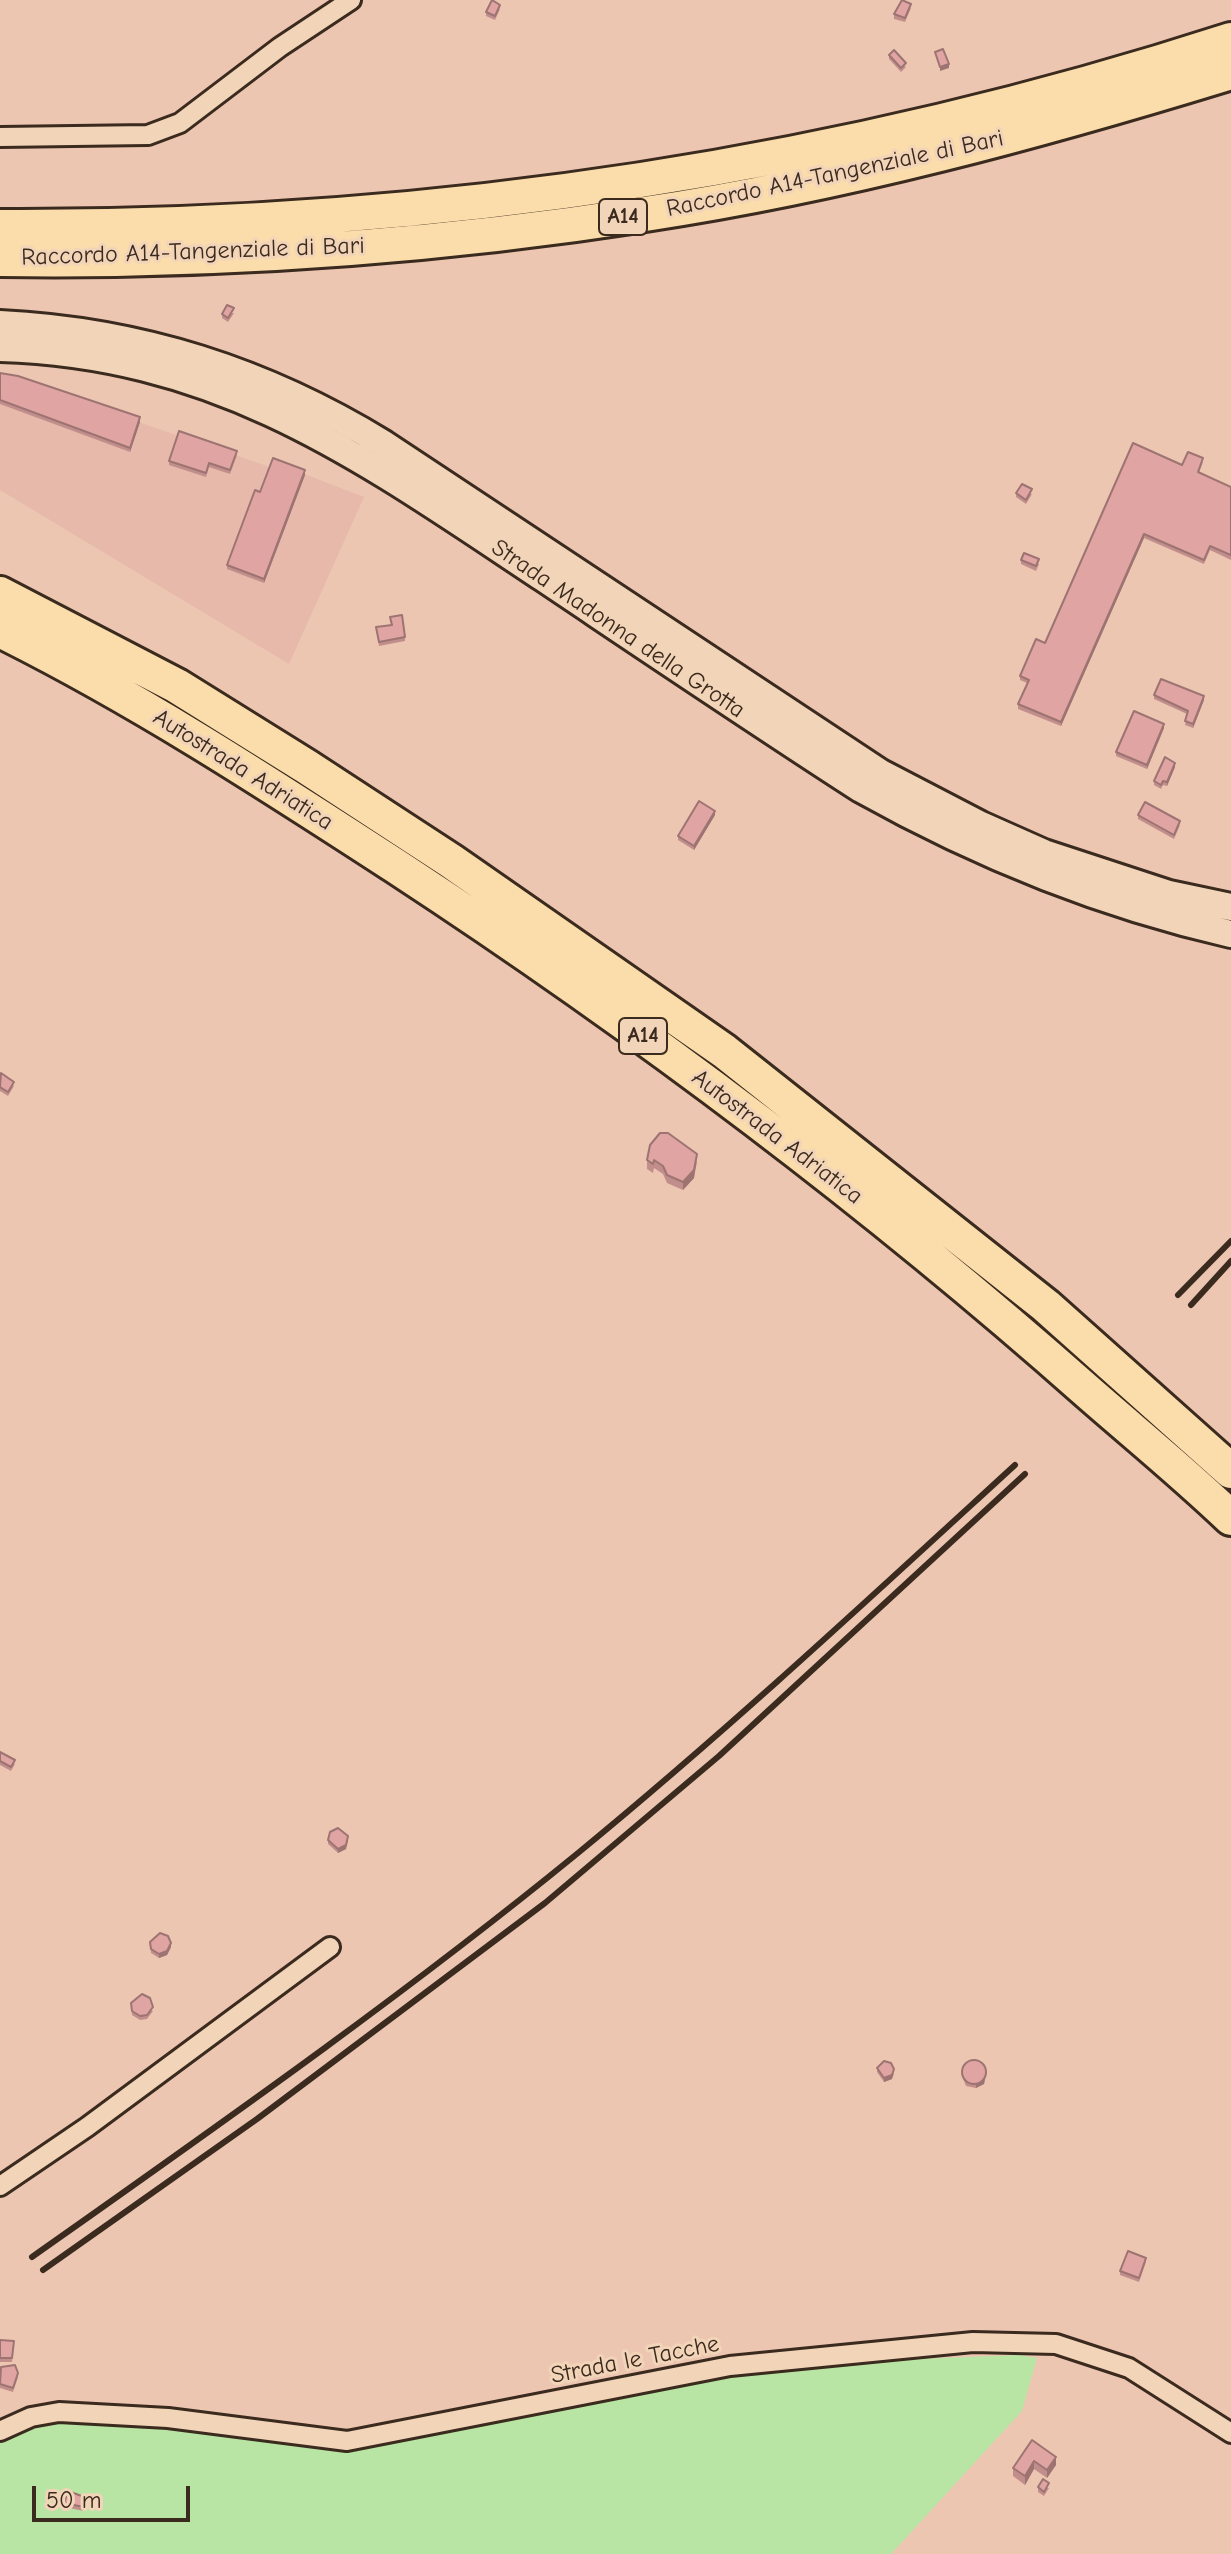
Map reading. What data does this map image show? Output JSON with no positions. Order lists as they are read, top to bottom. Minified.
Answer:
{"streets":{"highway":["Raccordo A14-Tangenziale di Bari","A14","Autostrada Adriatica"],"main road":["Strada Madonna della Grotta"],"street":["Strada le Tacche"]},"scale_bar":"50 m"}
